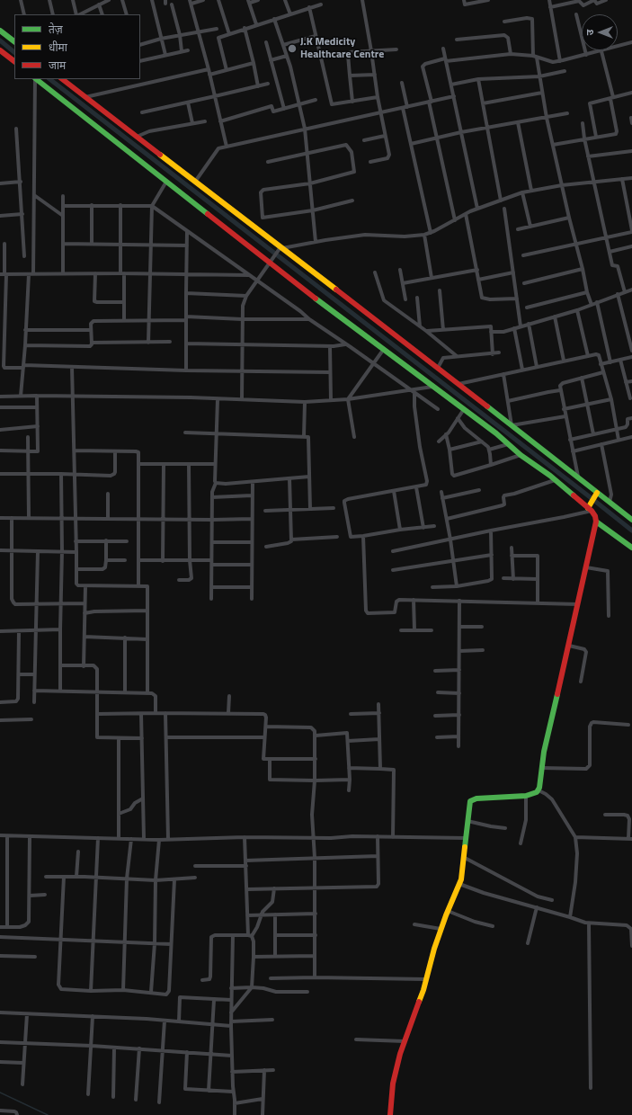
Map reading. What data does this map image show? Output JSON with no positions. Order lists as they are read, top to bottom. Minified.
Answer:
{"places":["J.K Medicity Healthcare Centre"],"legend":["तेज़","धीमा","जाम"],"north":"left"}
